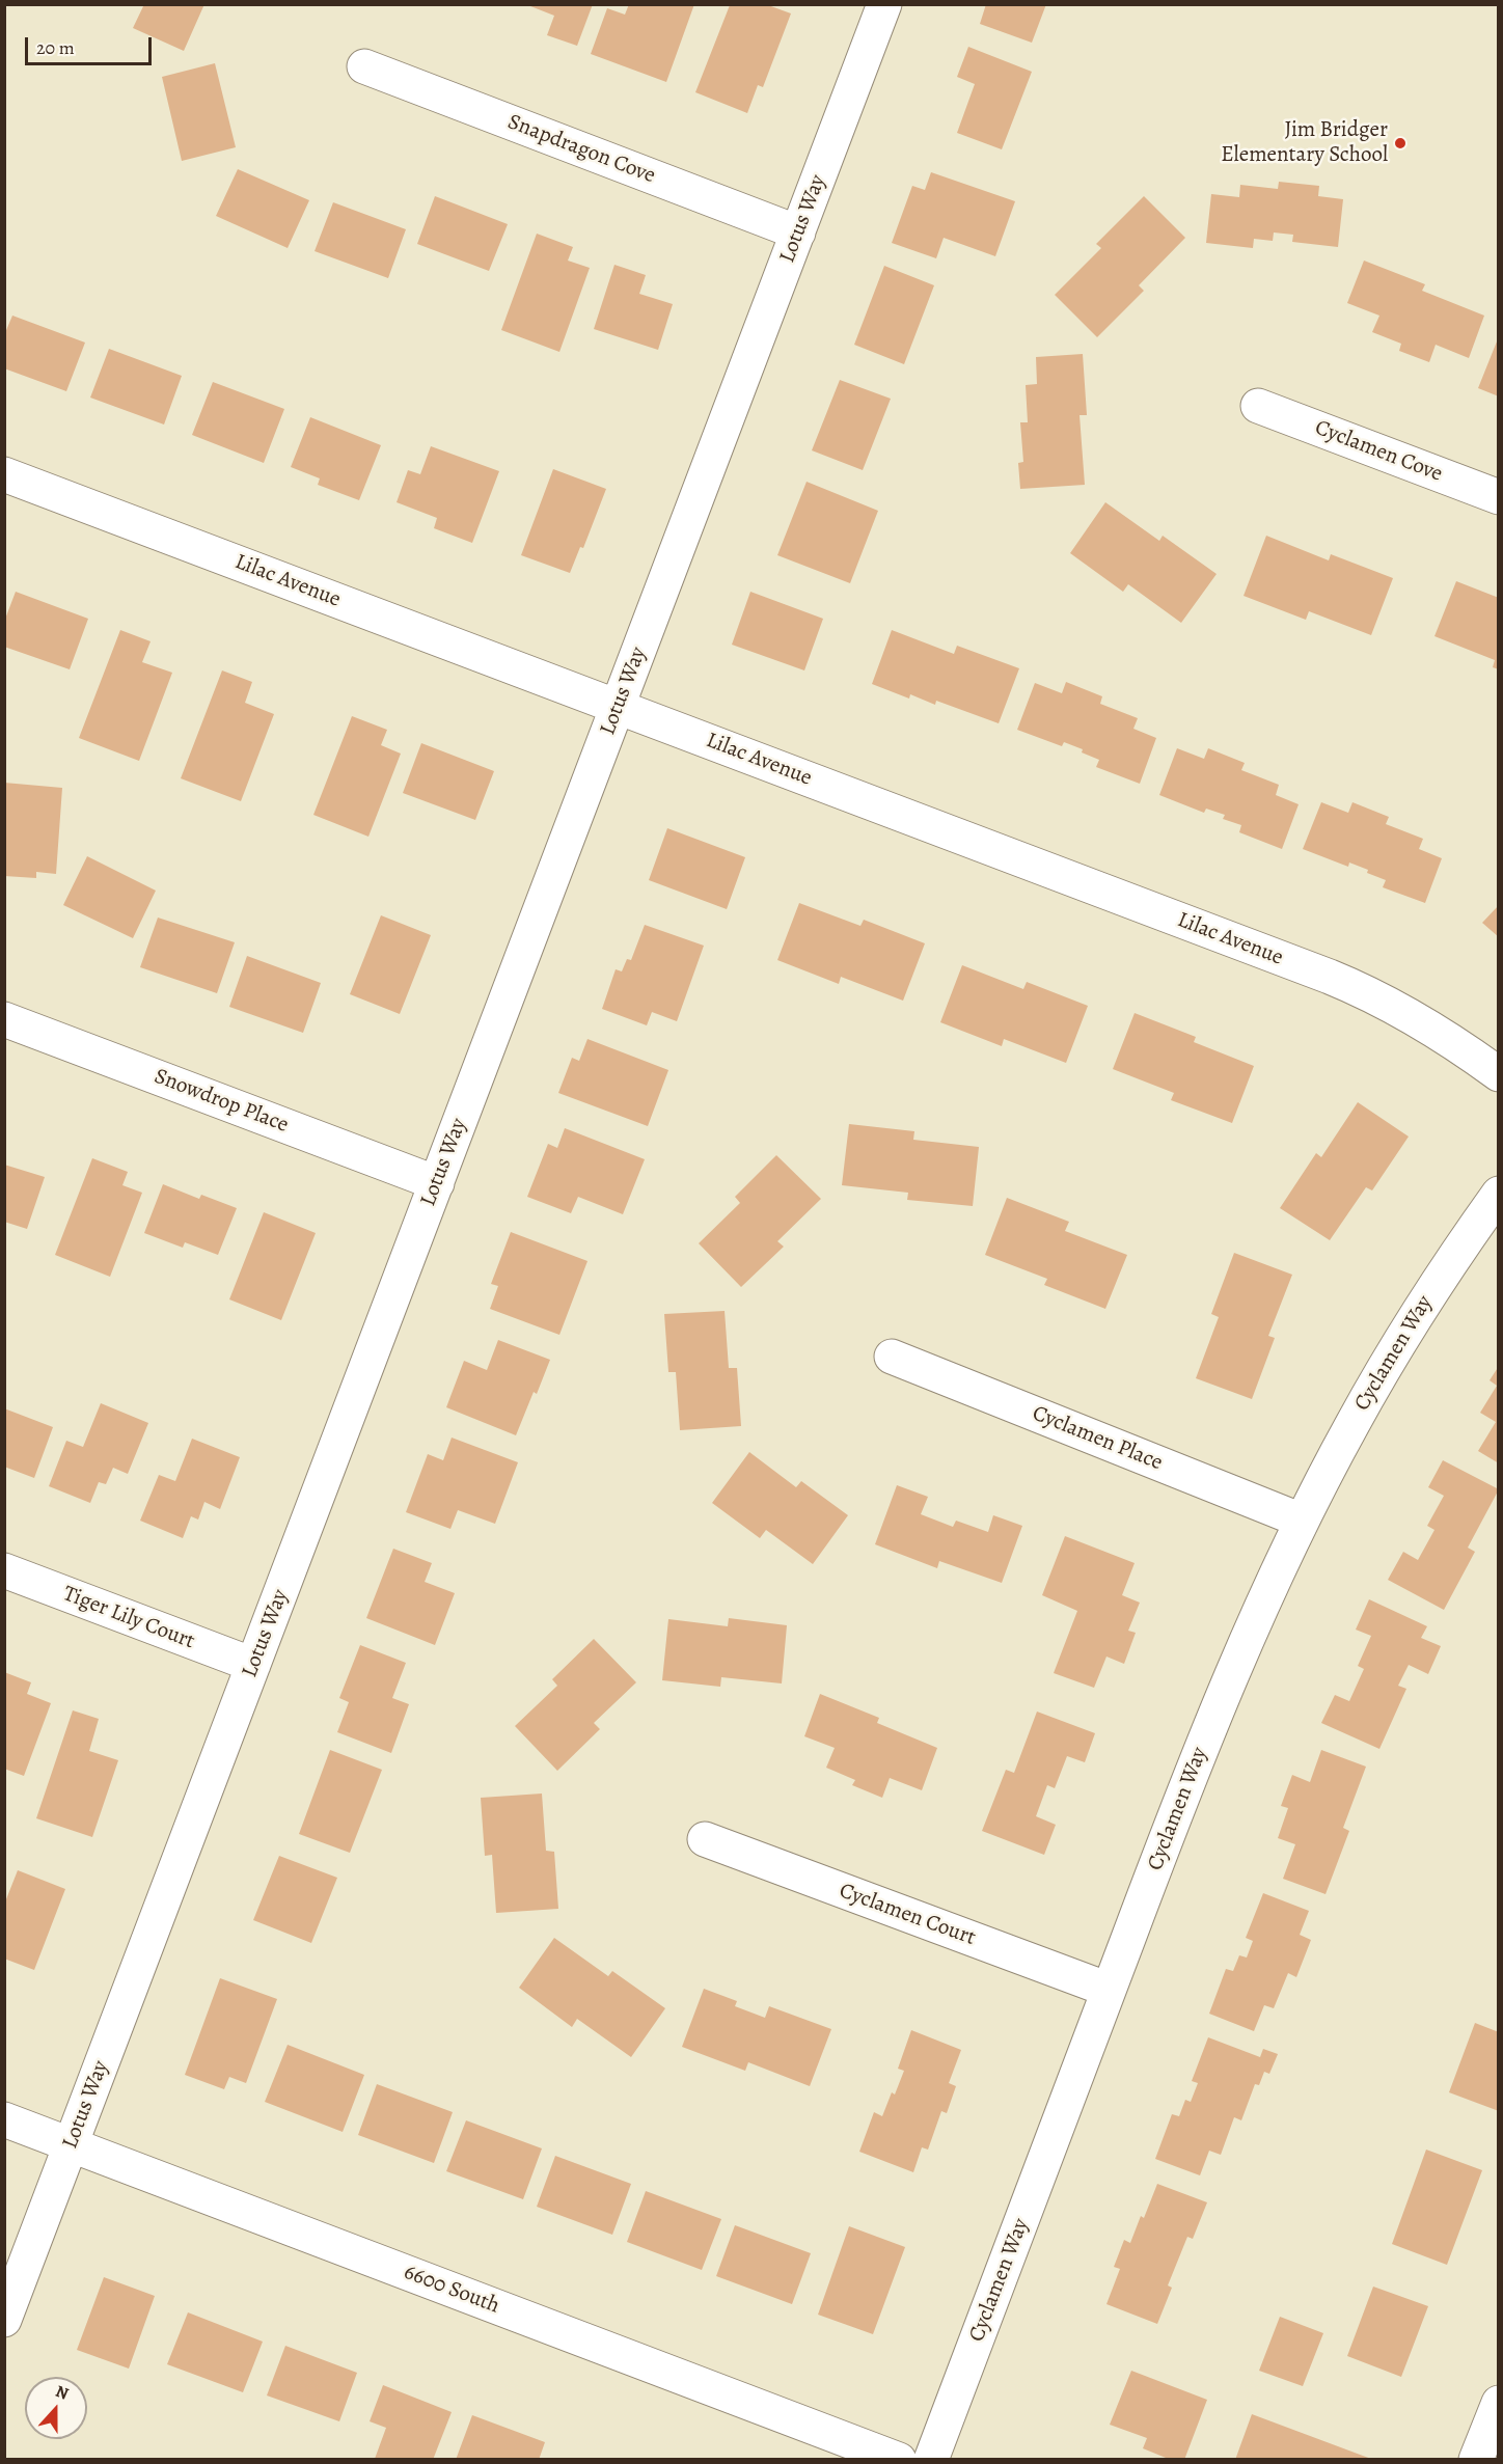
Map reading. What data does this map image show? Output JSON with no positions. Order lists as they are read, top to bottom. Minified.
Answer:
{"streets":{"street":["Snapdragon Cove","Lotus Way","Cyclamen Cove","Lilac Avenue","Snowdrop Place","Cyclamen Way","Cyclamen Place","Tiger Lily Court","Cyclamen Court","6600 South"]},"crossings":[["Snapdragon Cove","Lotus Way"],["Lotus Way","Lilac Avenue"],["Lotus Way","Snowdrop Place"],["Lotus Way","Tiger Lily Court"],["Lotus Way","6600 South"],["Cyclamen Way","Cyclamen Place"],["Cyclamen Way","Cyclamen Court"]],"places":["Jim Bridger Elementary School"],"scale_bar":"20 m","north":"top"}
